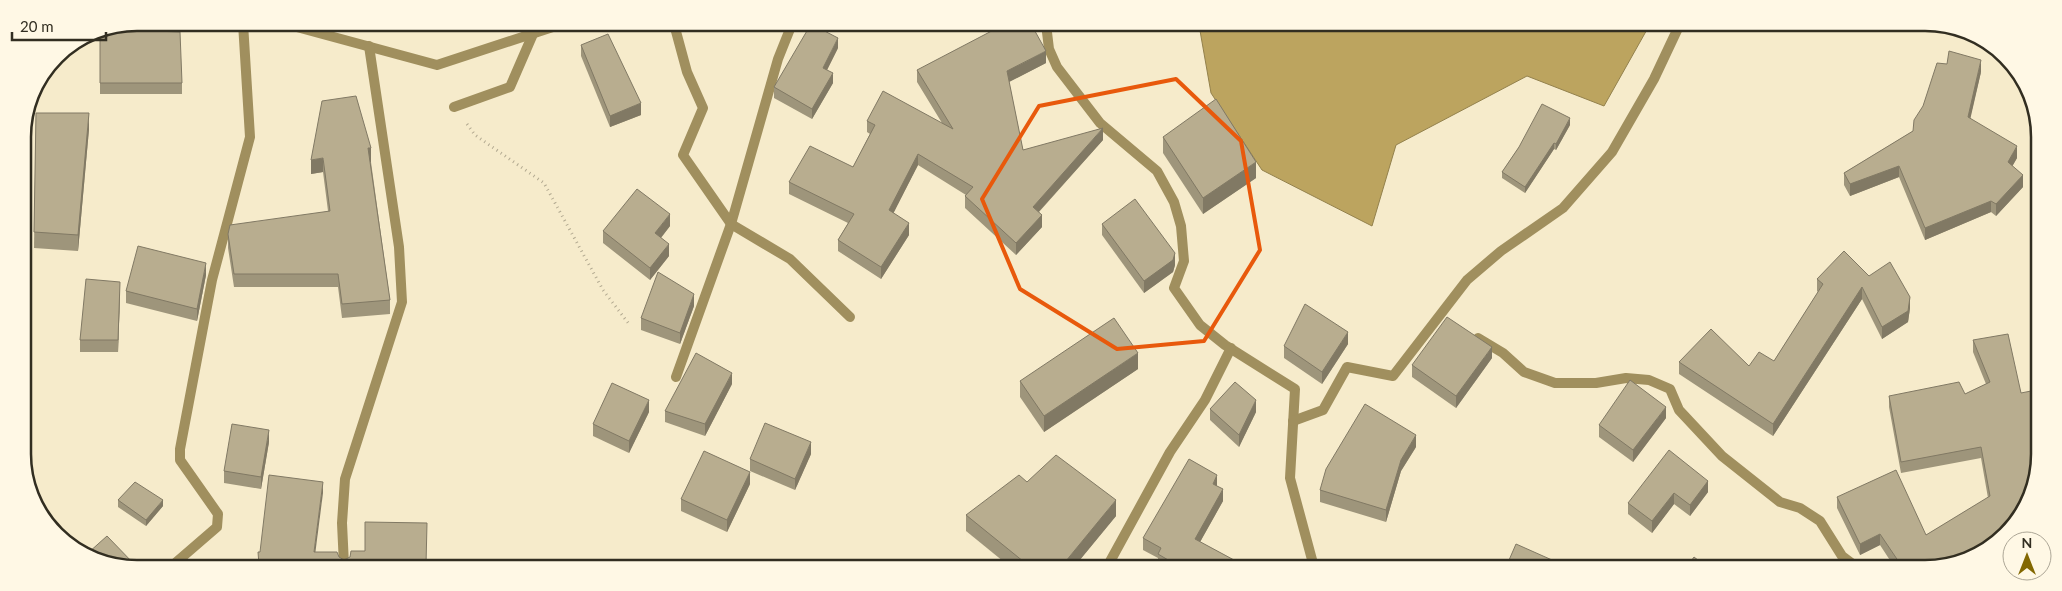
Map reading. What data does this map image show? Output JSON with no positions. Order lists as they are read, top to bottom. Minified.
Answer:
{"scale_bar":"20 m","north":"top"}
